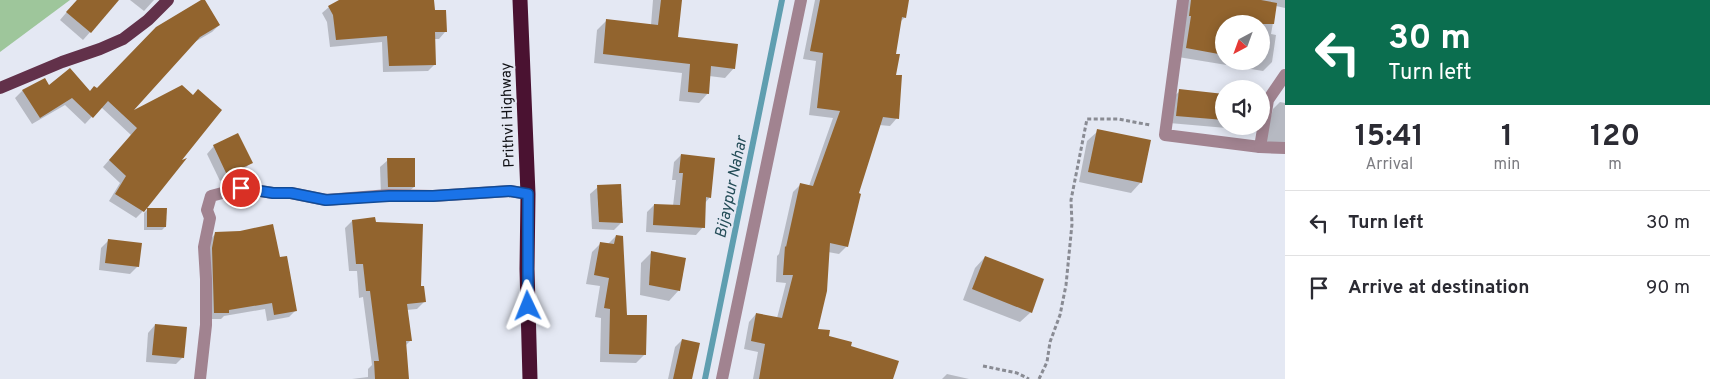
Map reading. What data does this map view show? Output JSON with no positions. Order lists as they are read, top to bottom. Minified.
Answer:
{"streets":{"highway":["Prithvi Highway"]},"water":["Bijaypur Nahar"],"north":"bottom left","page":{"turn":["30 m","Turn left"],"eta":["15:41","Arrival","1","min","120","m"],"list":[{"name":"Turn left","value":"30 m"},{"name":"Arrive at destination","value":"90 m"}]}}
